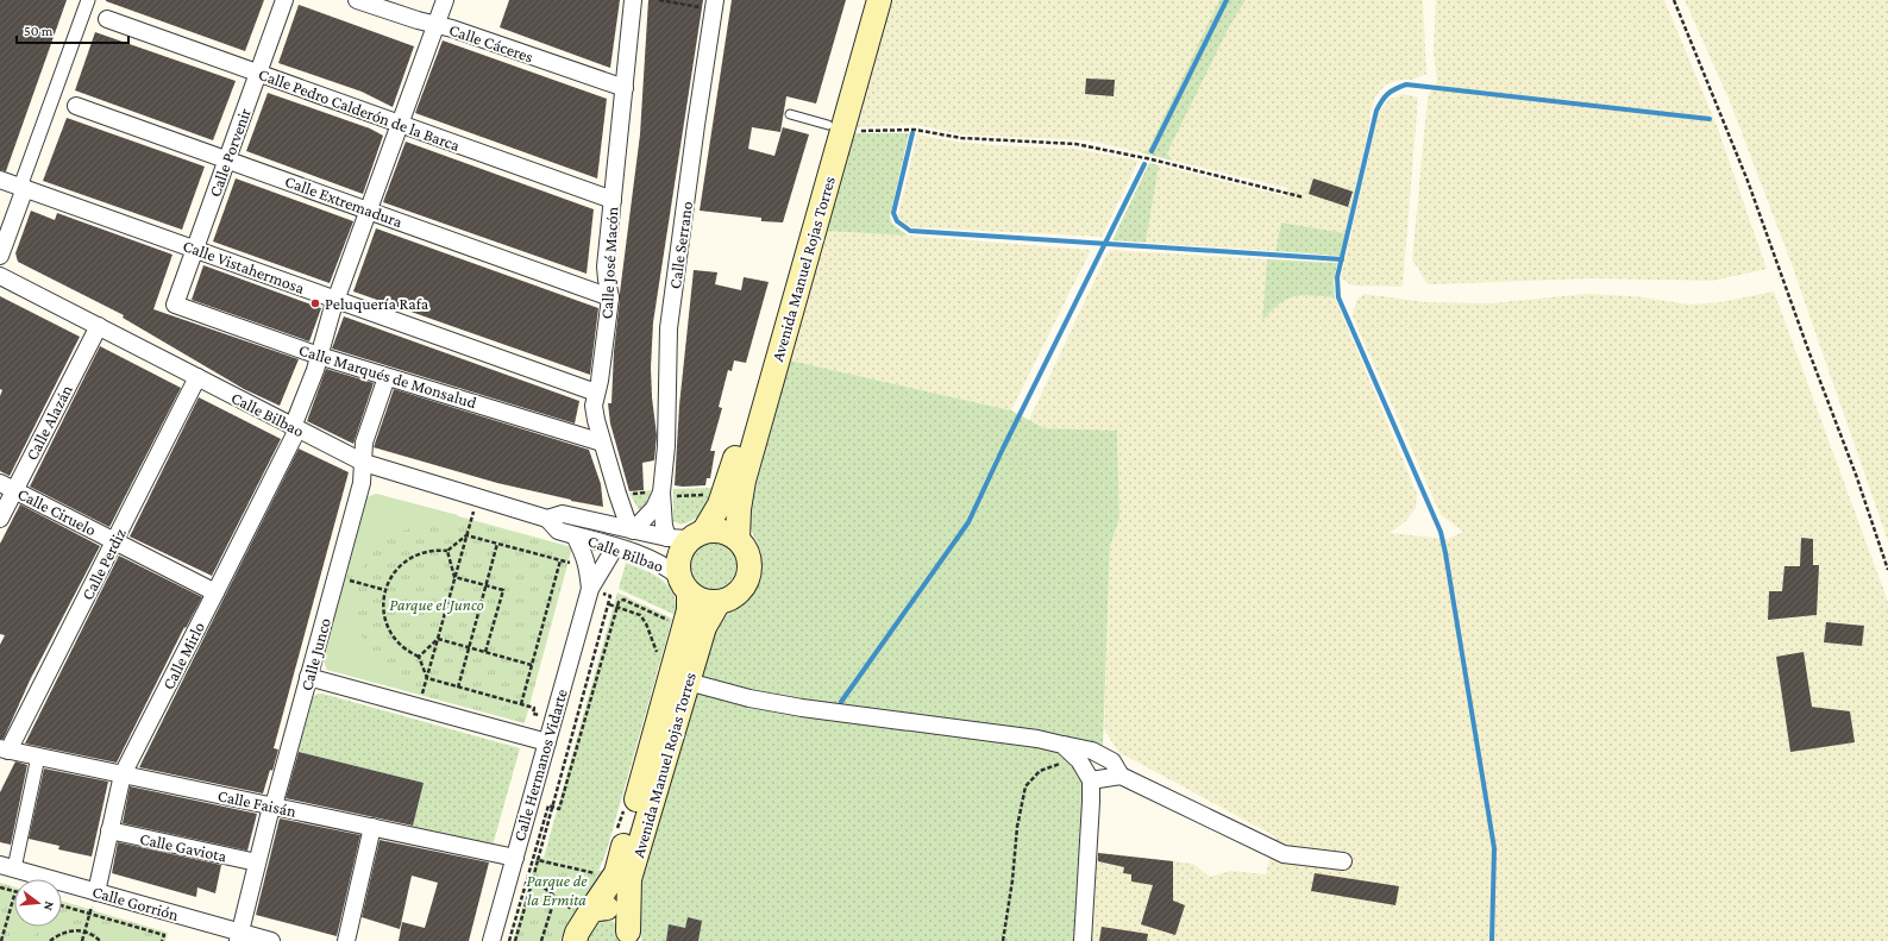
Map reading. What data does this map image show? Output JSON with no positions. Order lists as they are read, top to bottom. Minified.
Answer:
{"streets":{"main road":["Avenida Manuel Rojas Torres"],"street":["Calle Cáceres","Calle Pedro Calderón de la Barca","Calle Porvenir","Calle Extremadura","Calle Serrano","Calle José Macón","Calle Vistahermosa","Calle Marqués de Monsalud","Calle Bilbao","Calle Alazán","Calle Ciruelo","Calle Perdiz","Calle Junco","Calle Mirlo","Calle Hermanos Vidarte","Calle Faisán","Calle Gaviota","Calle Gorrión"]},"crossings":[["Calle Cáceres","Calle José Macón"],["Calle Cáceres","Calle Mirlo"],["Calle Pedro Calderón de la Barca","Calle Porvenir"],["Calle Pedro Calderón de la Barca","Calle José Macón"],["Calle Pedro Calderón de la Barca","Calle Mirlo"],["Calle Porvenir","Calle Extremadura"],["Calle Porvenir","Calle Vistahermosa"],["Calle Porvenir","Calle Marqués de Monsalud"],["Calle Extremadura","Calle José Macón"],["Calle Extremadura","Calle Mirlo"],["Calle Serrano","Calle José Macón"],["Calle Serrano","Avenida Manuel Rojas Torres"],["Calle Serrano","Calle Bilbao"],["Calle José Macón","Calle Vistahermosa"],["Calle José Macón","Calle Marqués de Monsalud"],["Calle José Macón","Calle Bilbao"],["Calle José Macón","Calle Hermanos Vidarte"],["Calle Vistahermosa","Calle Mirlo"],["Avenida Manuel Rojas Torres","Calle Bilbao"],["Calle Marqués de Monsalud","Calle Junco"],["Calle Marqués de Monsalud","Calle Mirlo"],["Calle Bilbao","Calle Alazán"],["Calle Bilbao","Calle Perdiz"],["Calle Bilbao","Calle Junco"],["Calle Bilbao","Calle Mirlo"],["Calle Bilbao","Calle Hermanos Vidarte"],["Calle Alazán","Calle Ciruelo"],["Calle Ciruelo","Calle Perdiz"],["Calle Ciruelo","Calle Mirlo"],["Calle Perdiz","Calle Faisán"],["Calle Junco","Calle Faisán"],["Calle Junco","Calle Gaviota"],["Calle Junco","Calle Gorrión"],["Calle Mirlo","Calle Faisán"],["Calle Mirlo","Calle Gaviota"],["Calle Mirlo","Calle Gorrión"],["Calle Hermanos Vidarte","Calle Faisán"]],"parks":["Parque el Junco","Parque de la Ermita"],"places":["Peluquería Rafa"],"scale_bar":"50 m","north":"right"}
